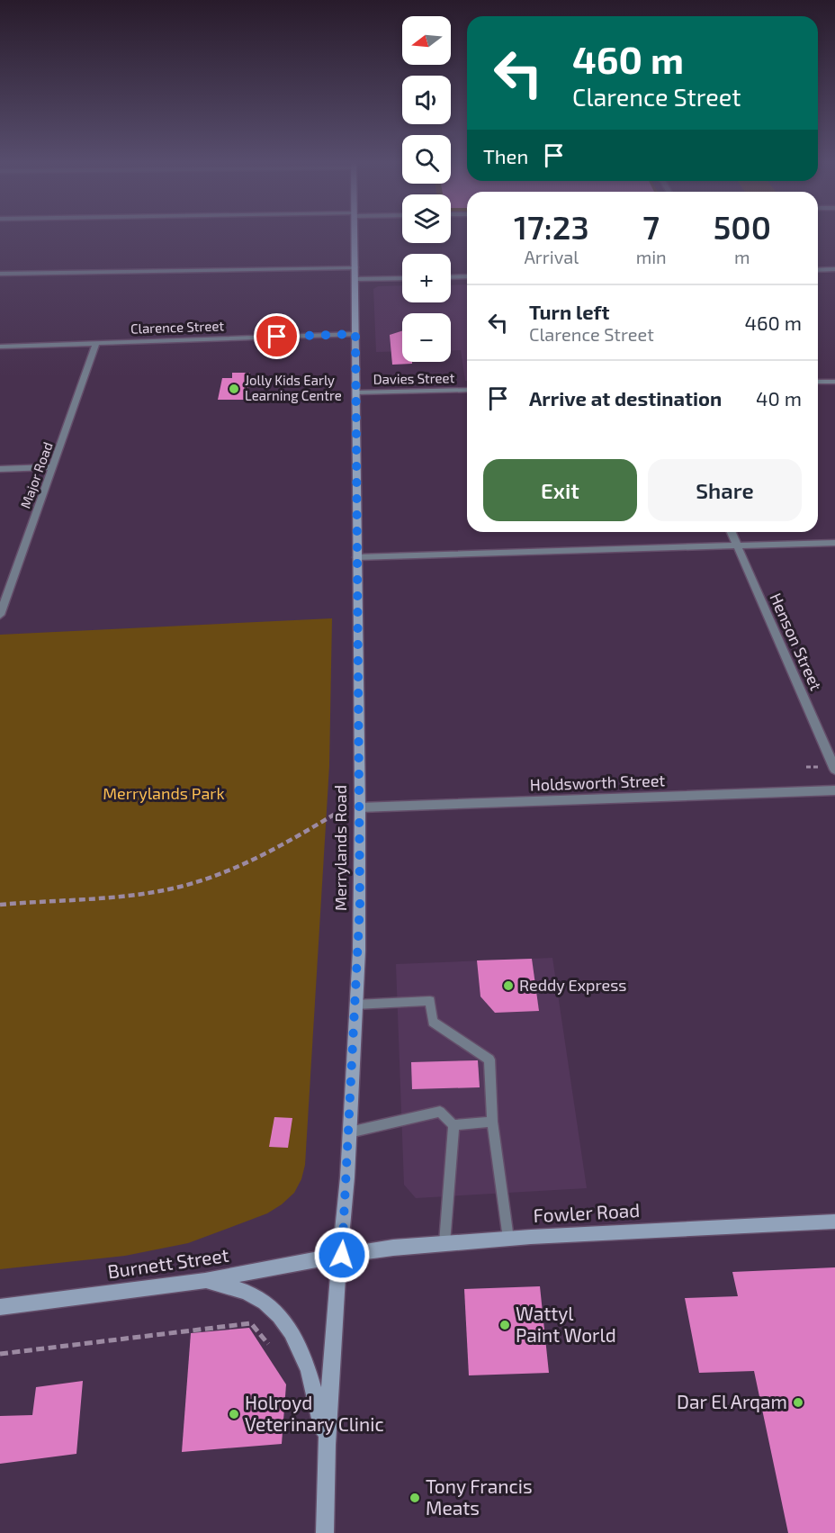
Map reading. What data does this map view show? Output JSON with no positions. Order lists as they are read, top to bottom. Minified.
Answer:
{"streets":{"main road":["Merrylands Road","Fowler Road","Burnett Street"],"street":["Clarence Street","Davies Street","Major Road","Henson Street","Holdsworth Street"]},"crossings":[["Clarence Street","Major Road"],["Clarence Street","Merrylands Road"],["Davies Street","Merrylands Road"],["Holdsworth Street","Merrylands Road"],["Merrylands Road","Fowler Road"],["Merrylands Road","Burnett Street"],["Fowler Road","Burnett Street"]],"parks":["Merrylands Park"],"places":["Jolly Kids Early Learning Centre","Reddy Express","Wattyl Paint World","Dar El Arqam","Holroyd Veterinary Clinic","Tony Francis Meats"],"north":"left","page":{"map_buttons":["+","−"],"turn":["460 m","Clarence Street"],"then":"Then","eta":["17:23","Arrival","7","min","500","m"],"list":[{"name":"Turn left","note":"Clarence Street","value":"460 m"},{"name":"Arrive at destination","value":"40 m"}],"buttons":["Exit","Share"]}}
